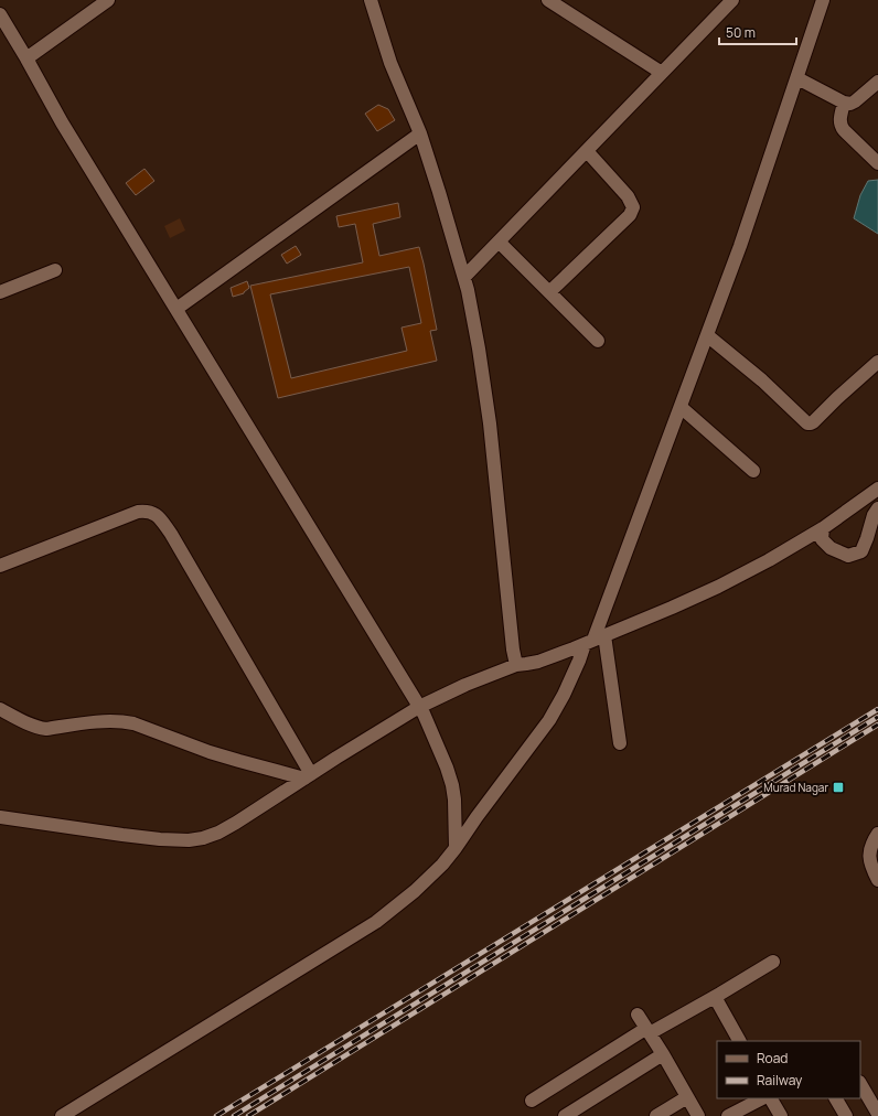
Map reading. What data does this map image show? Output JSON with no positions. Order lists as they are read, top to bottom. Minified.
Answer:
{"places":{"transit":["Murad Nagar"]},"legend":["Road","Railway"],"scale_bar":"50 m"}
